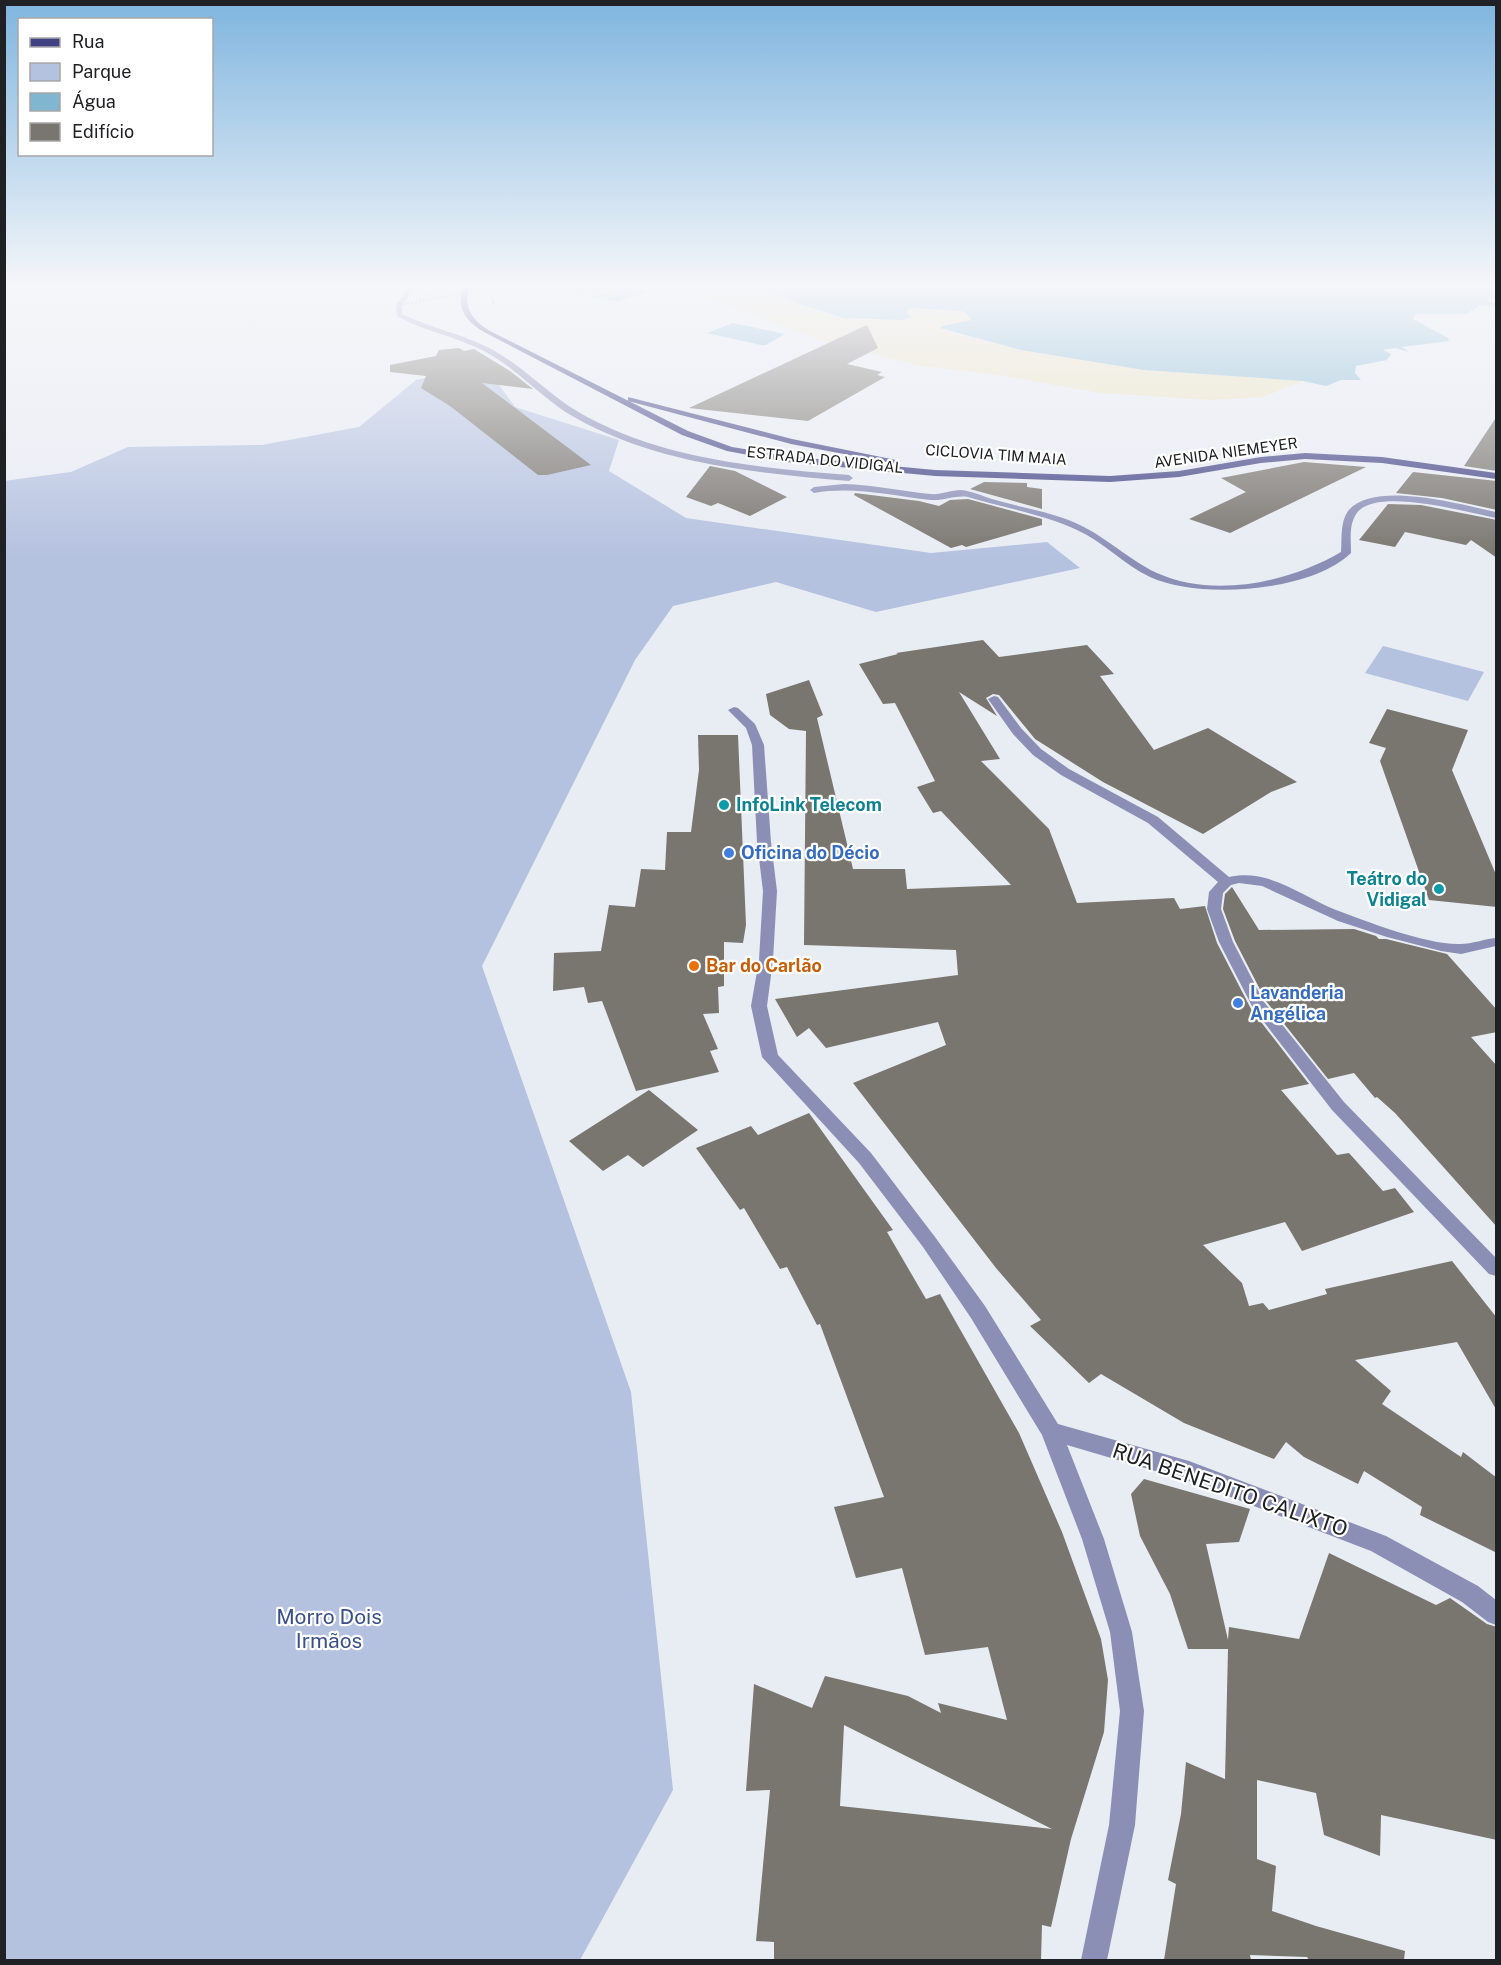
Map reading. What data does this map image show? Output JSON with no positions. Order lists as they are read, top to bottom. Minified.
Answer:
{"streets":{"main road":["AVENIDA NIEMEYER"],"street":["ESTRADA DO VIDIGAL","RUA BENEDITO CALIXTO"]},"parks":["Morro Dois Irmãos"],"places":["InfoLink Telecom","Oficina do Décio","Teátro do Vidigal","Bar do Carlão","Lavanderia Angélica"],"legend":["Rua","Parque","Água","Edifício"]}
